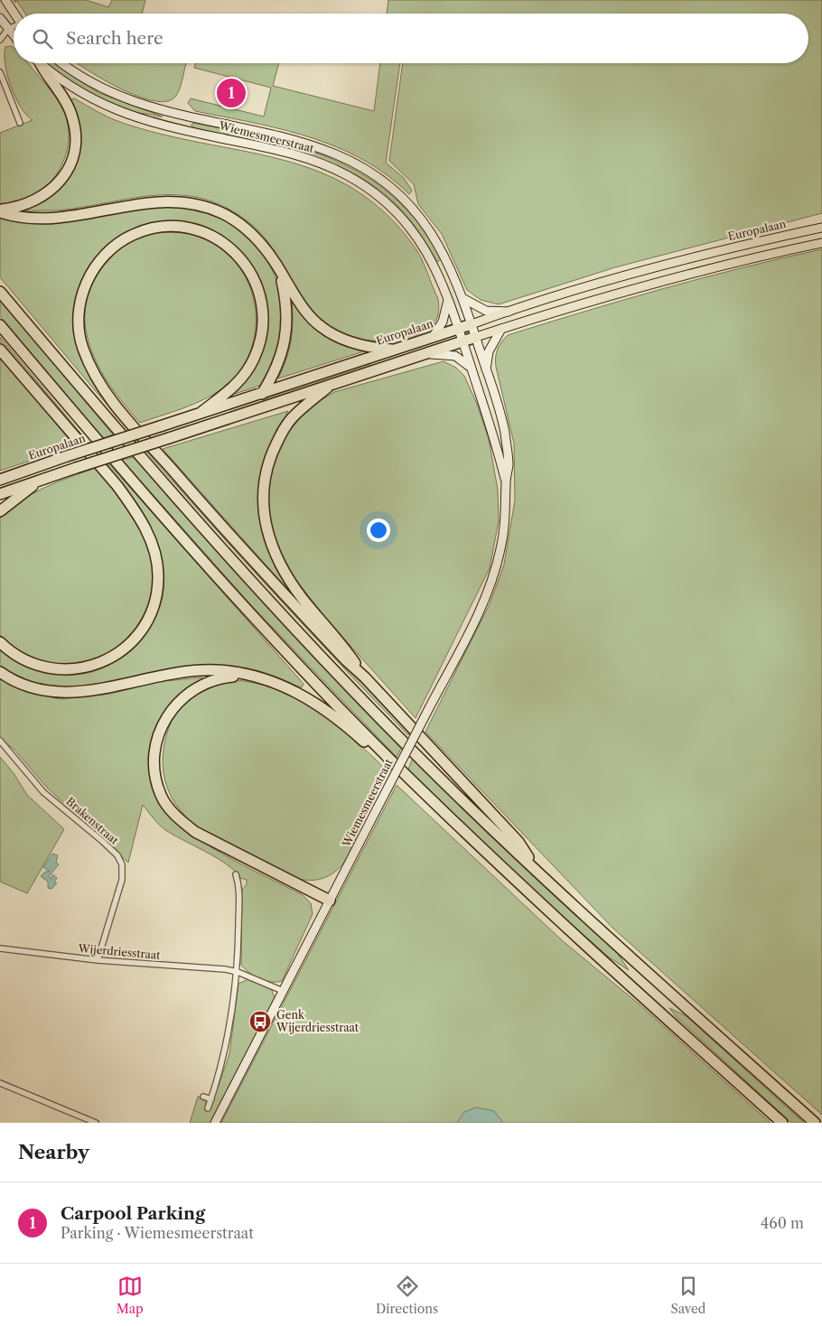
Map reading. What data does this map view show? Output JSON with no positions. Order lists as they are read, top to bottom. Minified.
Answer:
{"streets":{"highway":["Europalaan"],"main road":["Wiemesmeerstraat"],"street":["Brakenstraat","Wijerdriesstraat"]},"crossings":[["Wiemesmeerstraat","Europalaan"],["Wiemesmeerstraat","Wijerdriesstraat"],["Brakenstraat","Wijerdriesstraat"]],"places":{"bus stop":["Genk Wijerdriesstraat"]},"page":{"search":"Search here","pins":"1","heading":"Nearby","list":[{"mark":"1","name":"Carpool Parking","note":"Parking · Wiemesmeerstraat","value":"460 m"}],"nav":["Map","Directions","Saved"]}}
